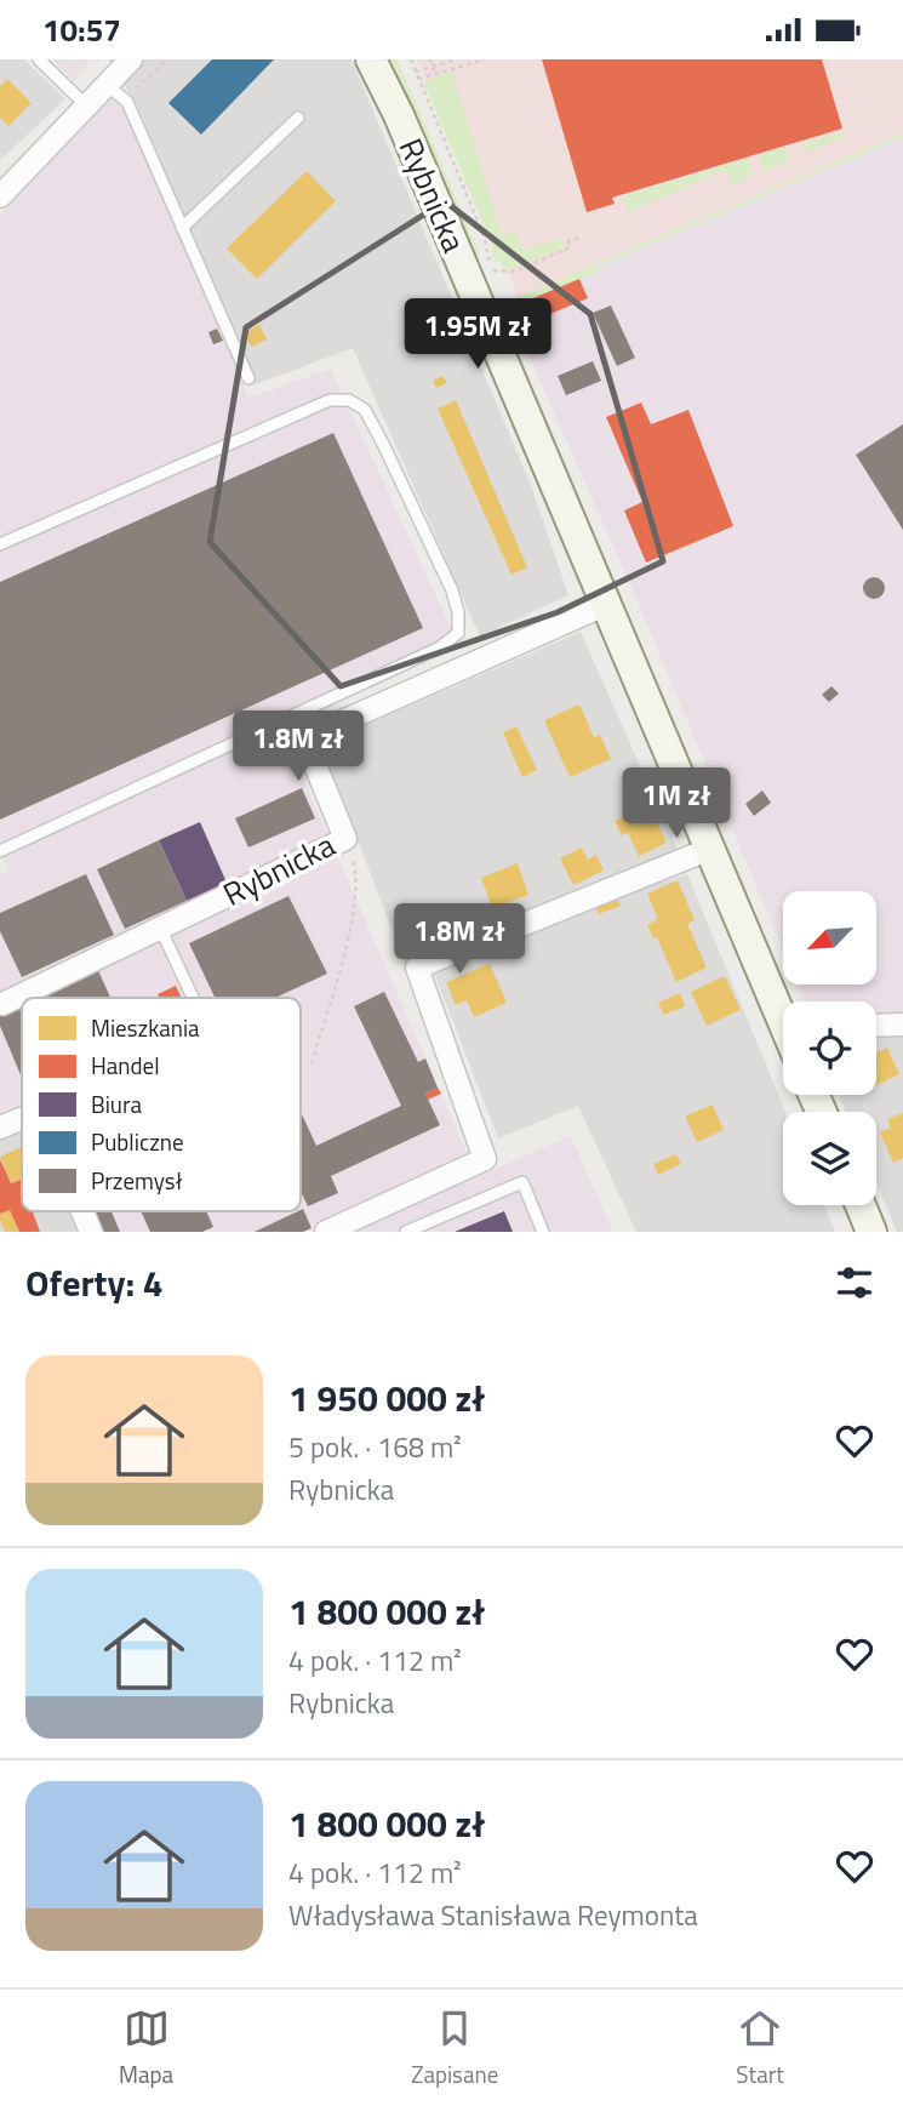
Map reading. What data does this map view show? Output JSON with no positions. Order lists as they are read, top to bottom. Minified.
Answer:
{"streets":{"street":["Rybnicka"]},"legend":["Mieszkania","Handel","Biura","Publiczne","Przemysł"],"north":"bottom left","page":{"status":"10:57","price":["1.95M zł","1.8M zł","1M zł","1.8M zł"],"heading":"Oferty: 4","list":[{"name":"1 950 000 zł","note":"5 pok. · 168 m² · Rybnicka"},{"name":"1 800 000 zł","note":"4 pok. · 112 m² · Rybnicka"},{"name":"1 800 000 zł","note":"4 pok. · 112 m² · Władysława Stanisława Reymonta"}],"tabs":["Mapa","Zapisane","Start"]}}
